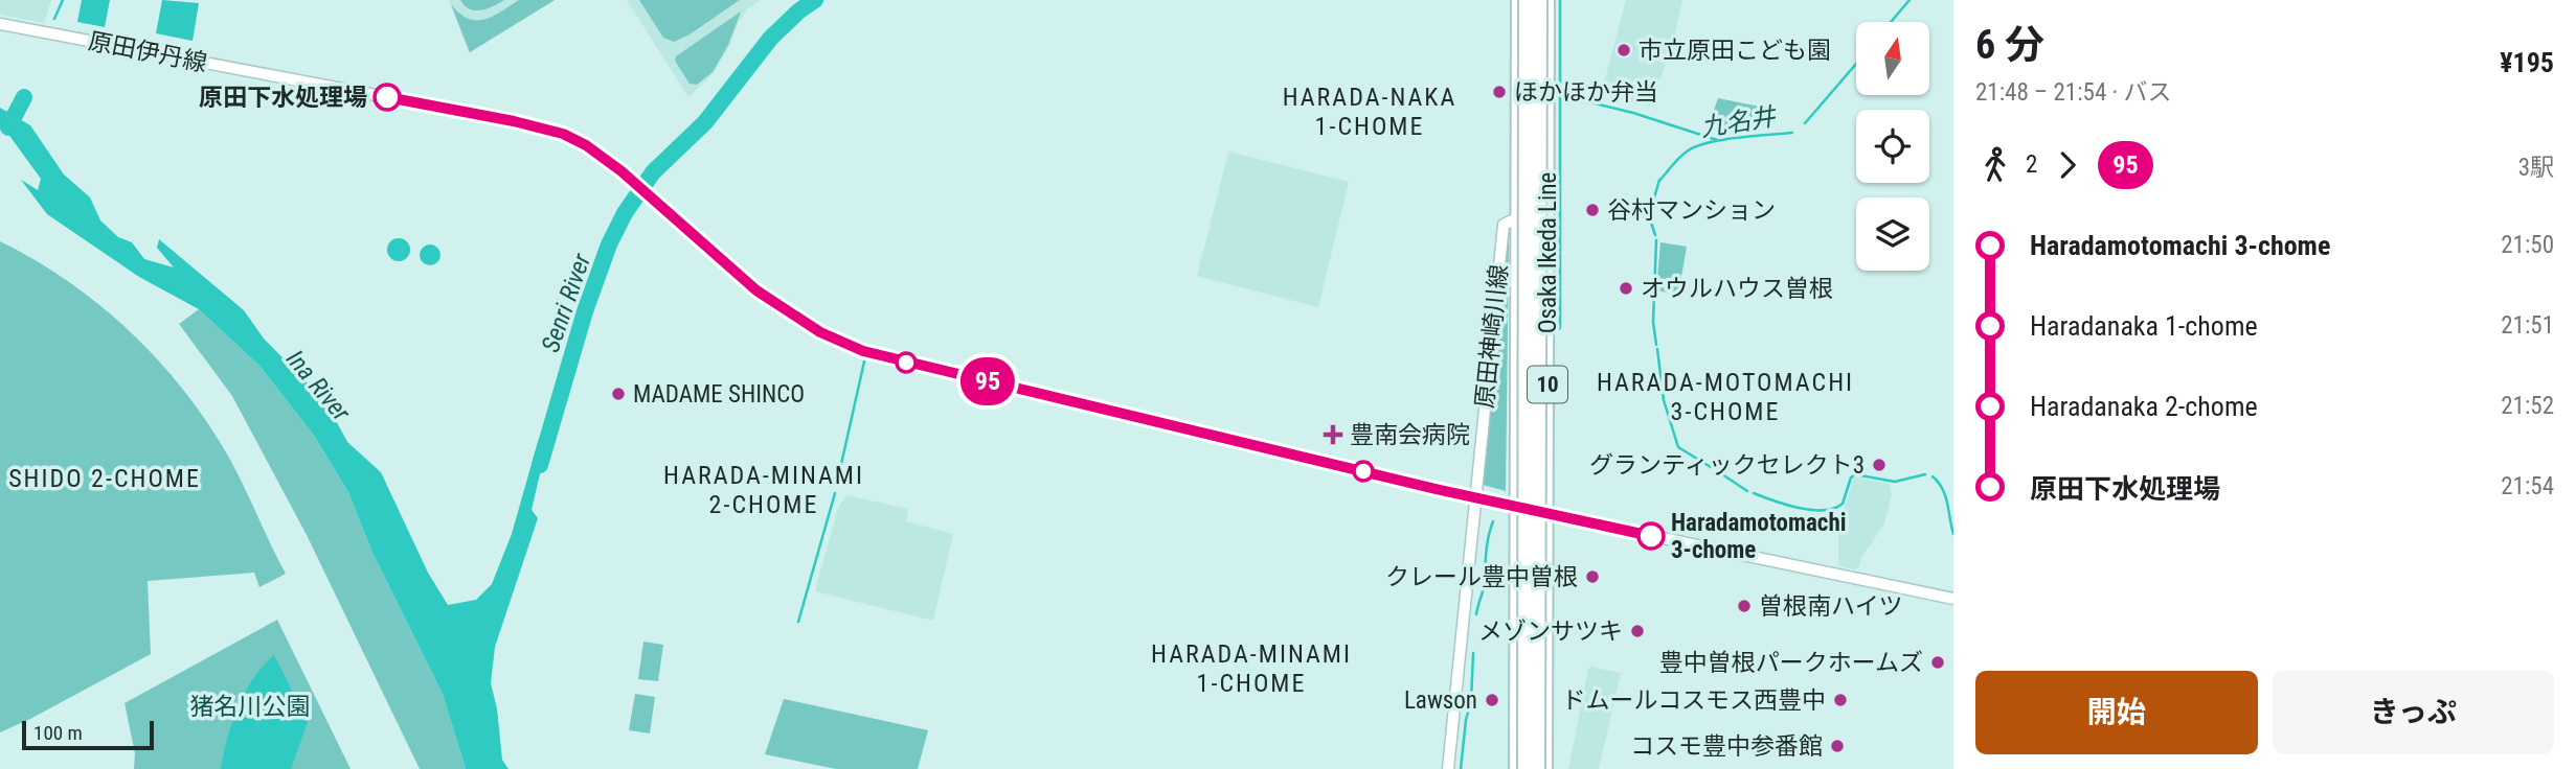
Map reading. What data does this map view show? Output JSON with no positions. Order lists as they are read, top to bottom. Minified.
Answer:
{"streets":{"main road":["Osaka Ikeda Line","10"],"street":["原田伊丹線","原田神崎川線"]},"crossings":[["原田伊丹線","Osaka Ikeda Line"],["原田伊丹線","原田神崎川線"],["Osaka Ikeda Line","原田神崎川線"]],"districts":["HARADA-NAKA 1-CHOME","HARADA-MOTOMACHI 3-CHOME","HARADA-MINAMI 2-CHOME","SHIDO 2-CHOME","HARADA-MINAMI 1-CHOME"],"water":["九名井","Senri River","Ina River"],"parks":["猪名川公園"],"places":{"other":["市立原田こども園","ほかほか弁当","原田下水処理場","谷村マンション","オウルハウス曽根","MADAME SHINCO","グランティックセレクト3","Haradamotomachi 3-chome","クレール豊中曽根","曽根南ハイツ","メゾンサツキ","豊中曽根パークホームズ","Lawson","ドムールコスモス西豊中","コスモ豊中参番館"],"health":["豊南会病院"]},"lines":["bus line 95"],"scale_bar":"100 m","north":"top","page":{"on_map":"95","heading":["6 分","21:48 – 21:54 · バス","¥195"],"legs":["2","95","3駅"],"list":[{"name":"Haradamotomachi 3-chome","value":"21:50"},{"name":"Haradanaka 1-chome","value":"21:51"},{"name":"Haradanaka 2-chome","value":"21:52"},{"name":"原田下水処理場","value":"21:54"}],"buttons":["開始","きっぷ"],"scale":"100 m"}}
